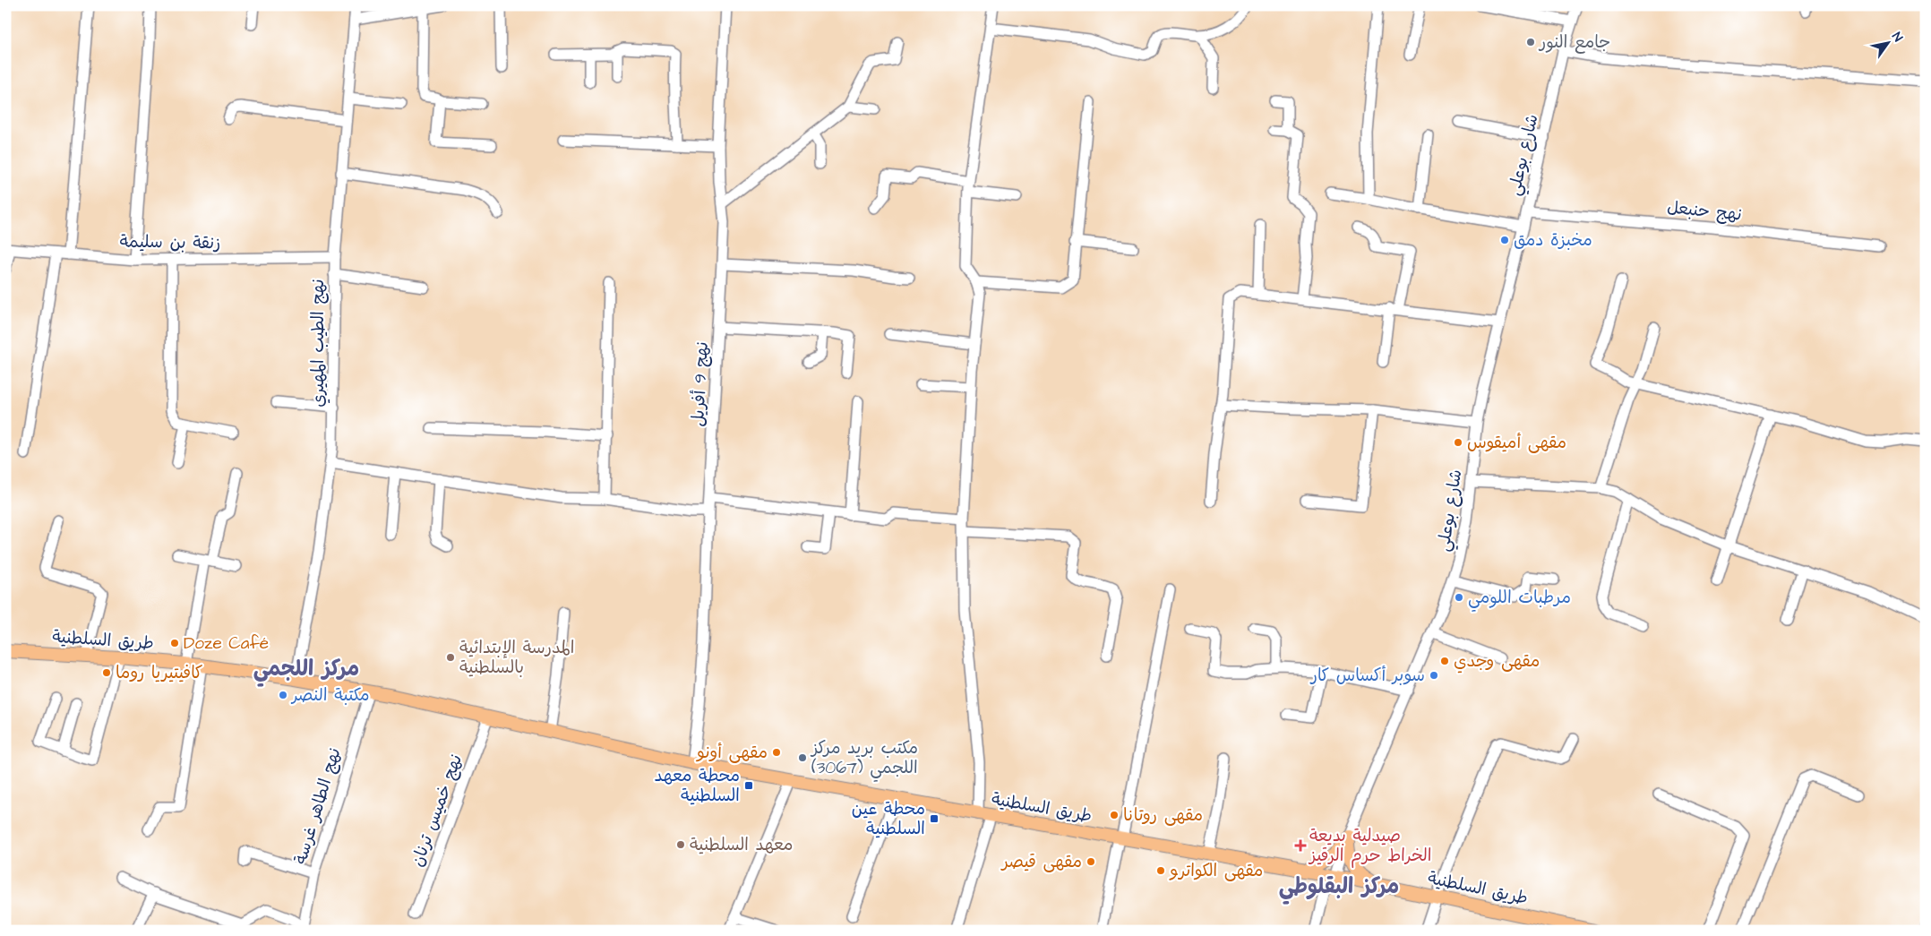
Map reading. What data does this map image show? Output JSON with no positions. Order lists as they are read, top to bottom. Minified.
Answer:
{"streets":{"main road":["طريق السلطنية"],"street":["شارع بوعلي","نهج حنبعل","زنقة بن سليمة","نهج الطيب المهيري","نهج 9 أفريل","نهج الطاهر غرسة","نهج خميس ترنان"]},"crossings":[["شارع بوعلي","نهج حنبعل"],["شارع بوعلي","طريق السلطنية"],["زنقة بن سليمة","نهج الطيب المهيري"],["نهج الطيب المهيري","طريق السلطنية"],["نهج 9 أفريل","طريق السلطنية"],["طريق السلطنية","نهج الطاهر غرسة"],["طريق السلطنية","نهج خميس ترنان"]],"districts":["مركز اللجمي","مركز البقلوطي"],"places":{"other":["جامع النور","مخبزة دمق","مقهى أميقوس","مرطبات اللومي","Doze Café","المدرسة الإبتدائية بالسلطنية","مقهى وجدي","كافيتيريا روما","سوبر أكساس كار","مكتبة النصر","مقهى أونو","مكتب بريد مركز اللجمي (3067)","مقهى روتانا","معهد السلطنية","مقهى قيصر","مقهى الكواترو"],"transit":["محطة معهد السلطنية","محطة عين السلطنية"],"health":["صيدلية بديعة الخراط حرم الرقيز"]},"north":"top right"}
